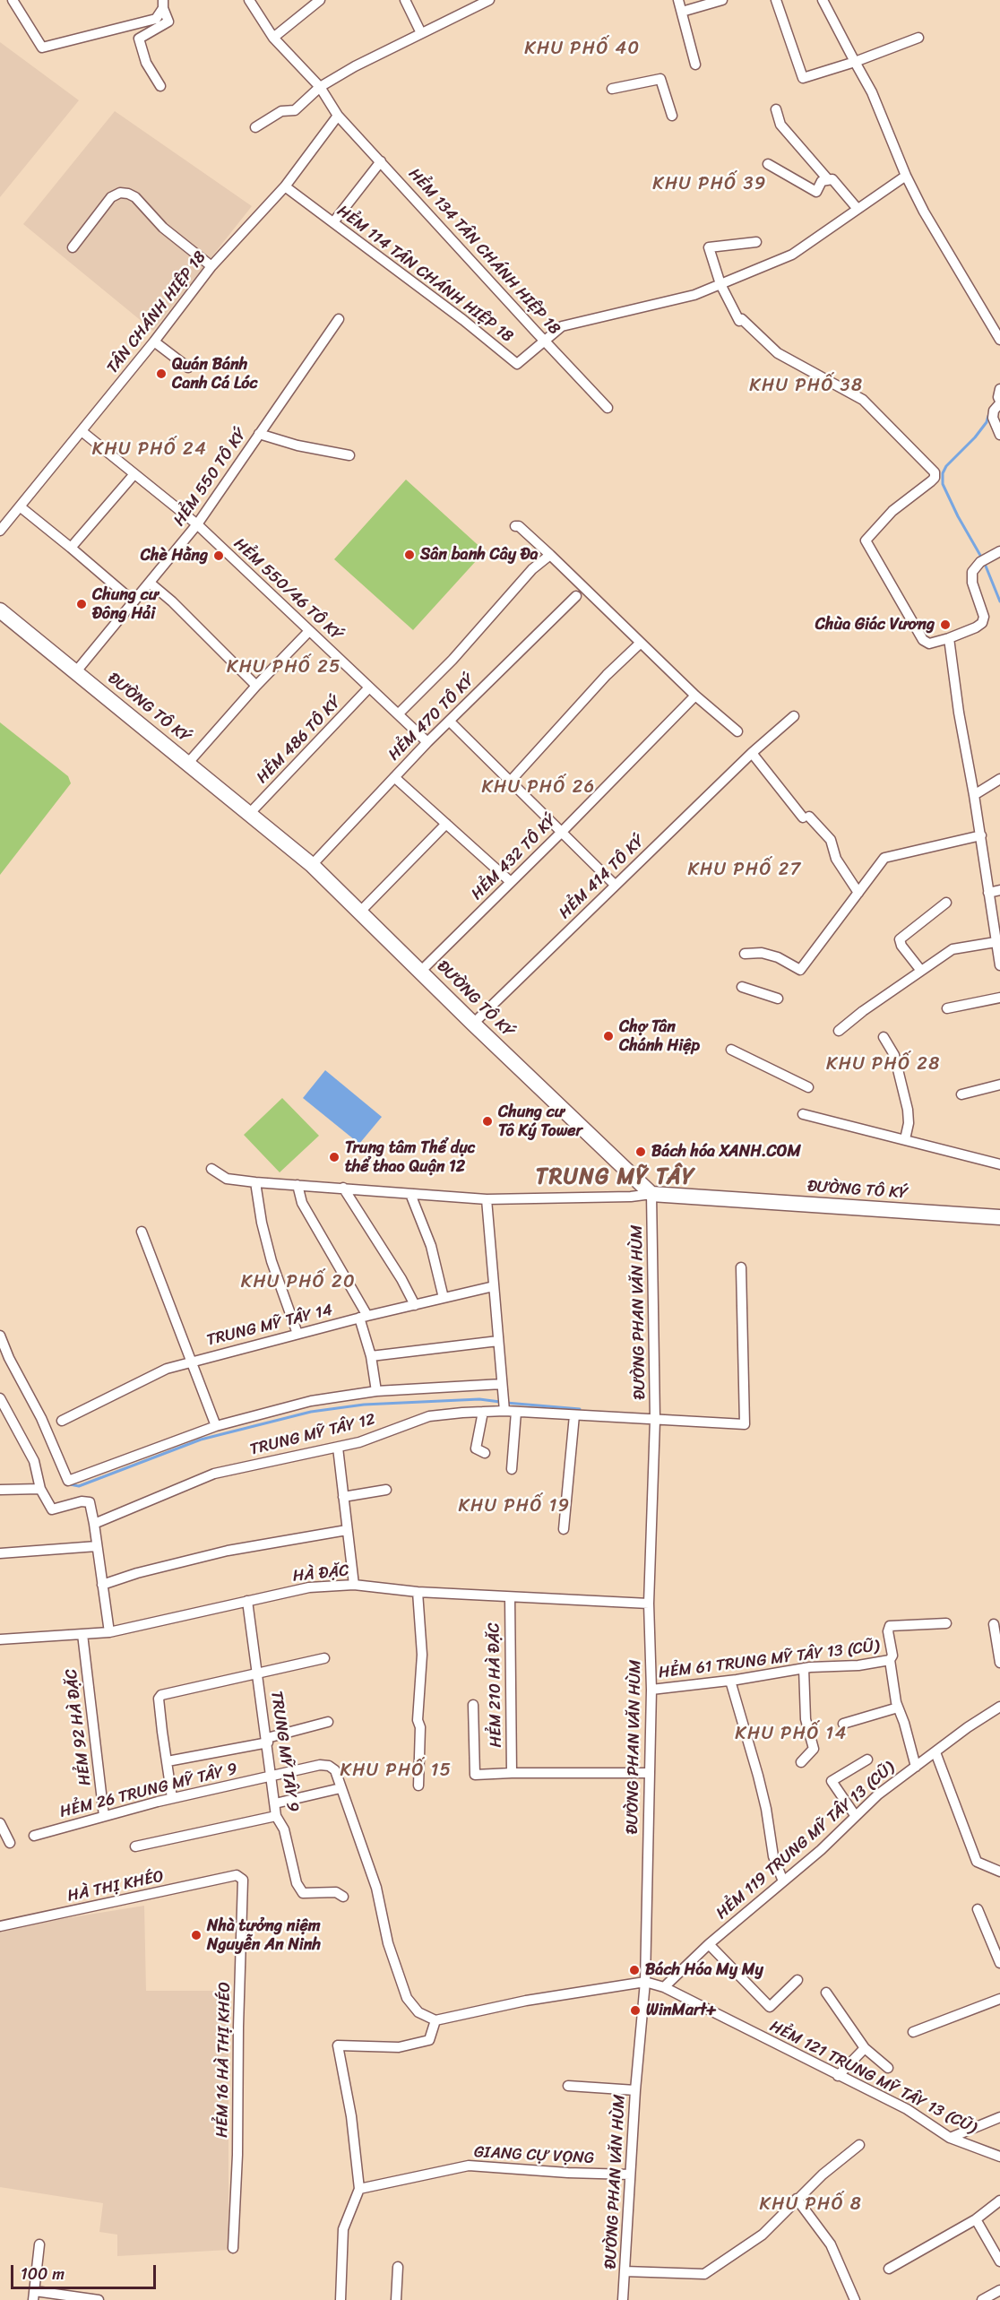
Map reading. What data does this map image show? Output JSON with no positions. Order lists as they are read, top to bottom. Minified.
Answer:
{"streets":{"main road":["ĐƯỜNG TÔ KÝ"],"street":["HẺM 134 TÂN CHÁNH HIỆP 18","HẺM 114 TÂN CHÁNH HIỆP 18","TÂN CHÁNH HIỆP 18","HẺM 550 TÔ KÝ","HẺM 550/46 TÔ KÝ","HẺM 470 TÔ KÝ","HẺM 486 TÔ KÝ","HẺM 432 TÔ KÝ","HẺM 414 TÔ KÝ","ĐƯỜNG PHAN VĂN HÙM","TRUNG MỸ TÂY 14","TRUNG MỸ TÂY 12","HÀ ĐẶC","HẺM 61 TRUNG MỸ TÂY 13 (CŨ)","HẺM 210 HÀ ĐẶC","HẺM 92 HÀ ĐẶC","TRUNG MỸ TÂY 9","HẺM 26 TRUNG MỸ TÂY 9","HẺM 119 TRUNG MỸ TÂY 13 (CŨ)","HÀ THỊ KHÉO","HẺM 16 HÀ THỊ KHÉO","HẺM 121 TRUNG MỸ TÂY 13 (CŨ)","GIANG CỰ VỌNG"]},"crossings":[["HẺM 134 TÂN CHÁNH HIỆP 18","HẺM 114 TÂN CHÁNH HIỆP 18"],["HẺM 134 TÂN CHÁNH HIỆP 18","TÂN CHÁNH HIỆP 18"],["HẺM 114 TÂN CHÁNH HIỆP 18","TÂN CHÁNH HIỆP 18"],["TÂN CHÁNH HIỆP 18","HẺM 550/46 TÔ KÝ"],["HẺM 550 TÔ KÝ","HẺM 550/46 TÔ KÝ"],["HẺM 550 TÔ KÝ","ĐƯỜNG TÔ KÝ"],["HẺM 550/46 TÔ KÝ","HẺM 470 TÔ KÝ"],["HẺM 550/46 TÔ KÝ","HẺM 486 TÔ KÝ"],["ĐƯỜNG TÔ KÝ","HẺM 470 TÔ KÝ"],["ĐƯỜNG TÔ KÝ","HẺM 486 TÔ KÝ"],["ĐƯỜNG TÔ KÝ","HẺM 432 TÔ KÝ"],["ĐƯỜNG TÔ KÝ","HẺM 414 TÔ KÝ"],["ĐƯỜNG TÔ KÝ","ĐƯỜNG PHAN VĂN HÙM"],["ĐƯỜNG PHAN VĂN HÙM","TRUNG MỸ TÂY 12"],["ĐƯỜNG PHAN VĂN HÙM","HÀ ĐẶC"],["ĐƯỜNG PHAN VĂN HÙM","HẺM 61 TRUNG MỸ TÂY 13 (CŨ)"],["ĐƯỜNG PHAN VĂN HÙM","HẺM 121 TRUNG MỸ TÂY 13 (CŨ)"],["ĐƯỜNG PHAN VĂN HÙM","GIANG CỰ VỌNG"],["HÀ ĐẶC","HẺM 210 HÀ ĐẶC"],["HÀ ĐẶC","HẺM 92 HÀ ĐẶC"],["HÀ ĐẶC","TRUNG MỸ TÂY 9"],["HẺM 92 HÀ ĐẶC","HẺM 26 TRUNG MỸ TÂY 9"],["TRUNG MỸ TÂY 9","HẺM 26 TRUNG MỸ TÂY 9"],["HẺM 119 TRUNG MỸ TÂY 13 (CŨ)","HẺM 121 TRUNG MỸ TÂY 13 (CŨ)"],["HÀ THỊ KHÉO","HẺM 16 HÀ THỊ KHÉO"]],"districts":["KHU PHỐ 40","KHU PHỐ 39","KHU PHỐ 38","KHU PHỐ 24","KHU PHỐ 25","KHU PHỐ 26","KHU PHỐ 27","KHU PHỐ 28","TRUNG MỸ TÂY","KHU PHỐ 20","KHU PHỐ 19","KHU PHỐ 14","KHU PHỐ 15","KHU PHỐ 8"],"places":["Quán Bánh Canh Cá Lóc","Sân banh Cây Đa","Chè Hằng","Chung cư Đông Hải","Chùa Giác Vương","Chợ Tân Chánh Hiệp","Chung cư Tô Ký Tower","Bách hóa XANH.COM","Trung tâm Thể dục thể thao Quận 12","Nhà tưởng niệm Nguyễn An Ninh","Bách Hóa My My","WinMart+"],"scale_bar":"100 m"}
